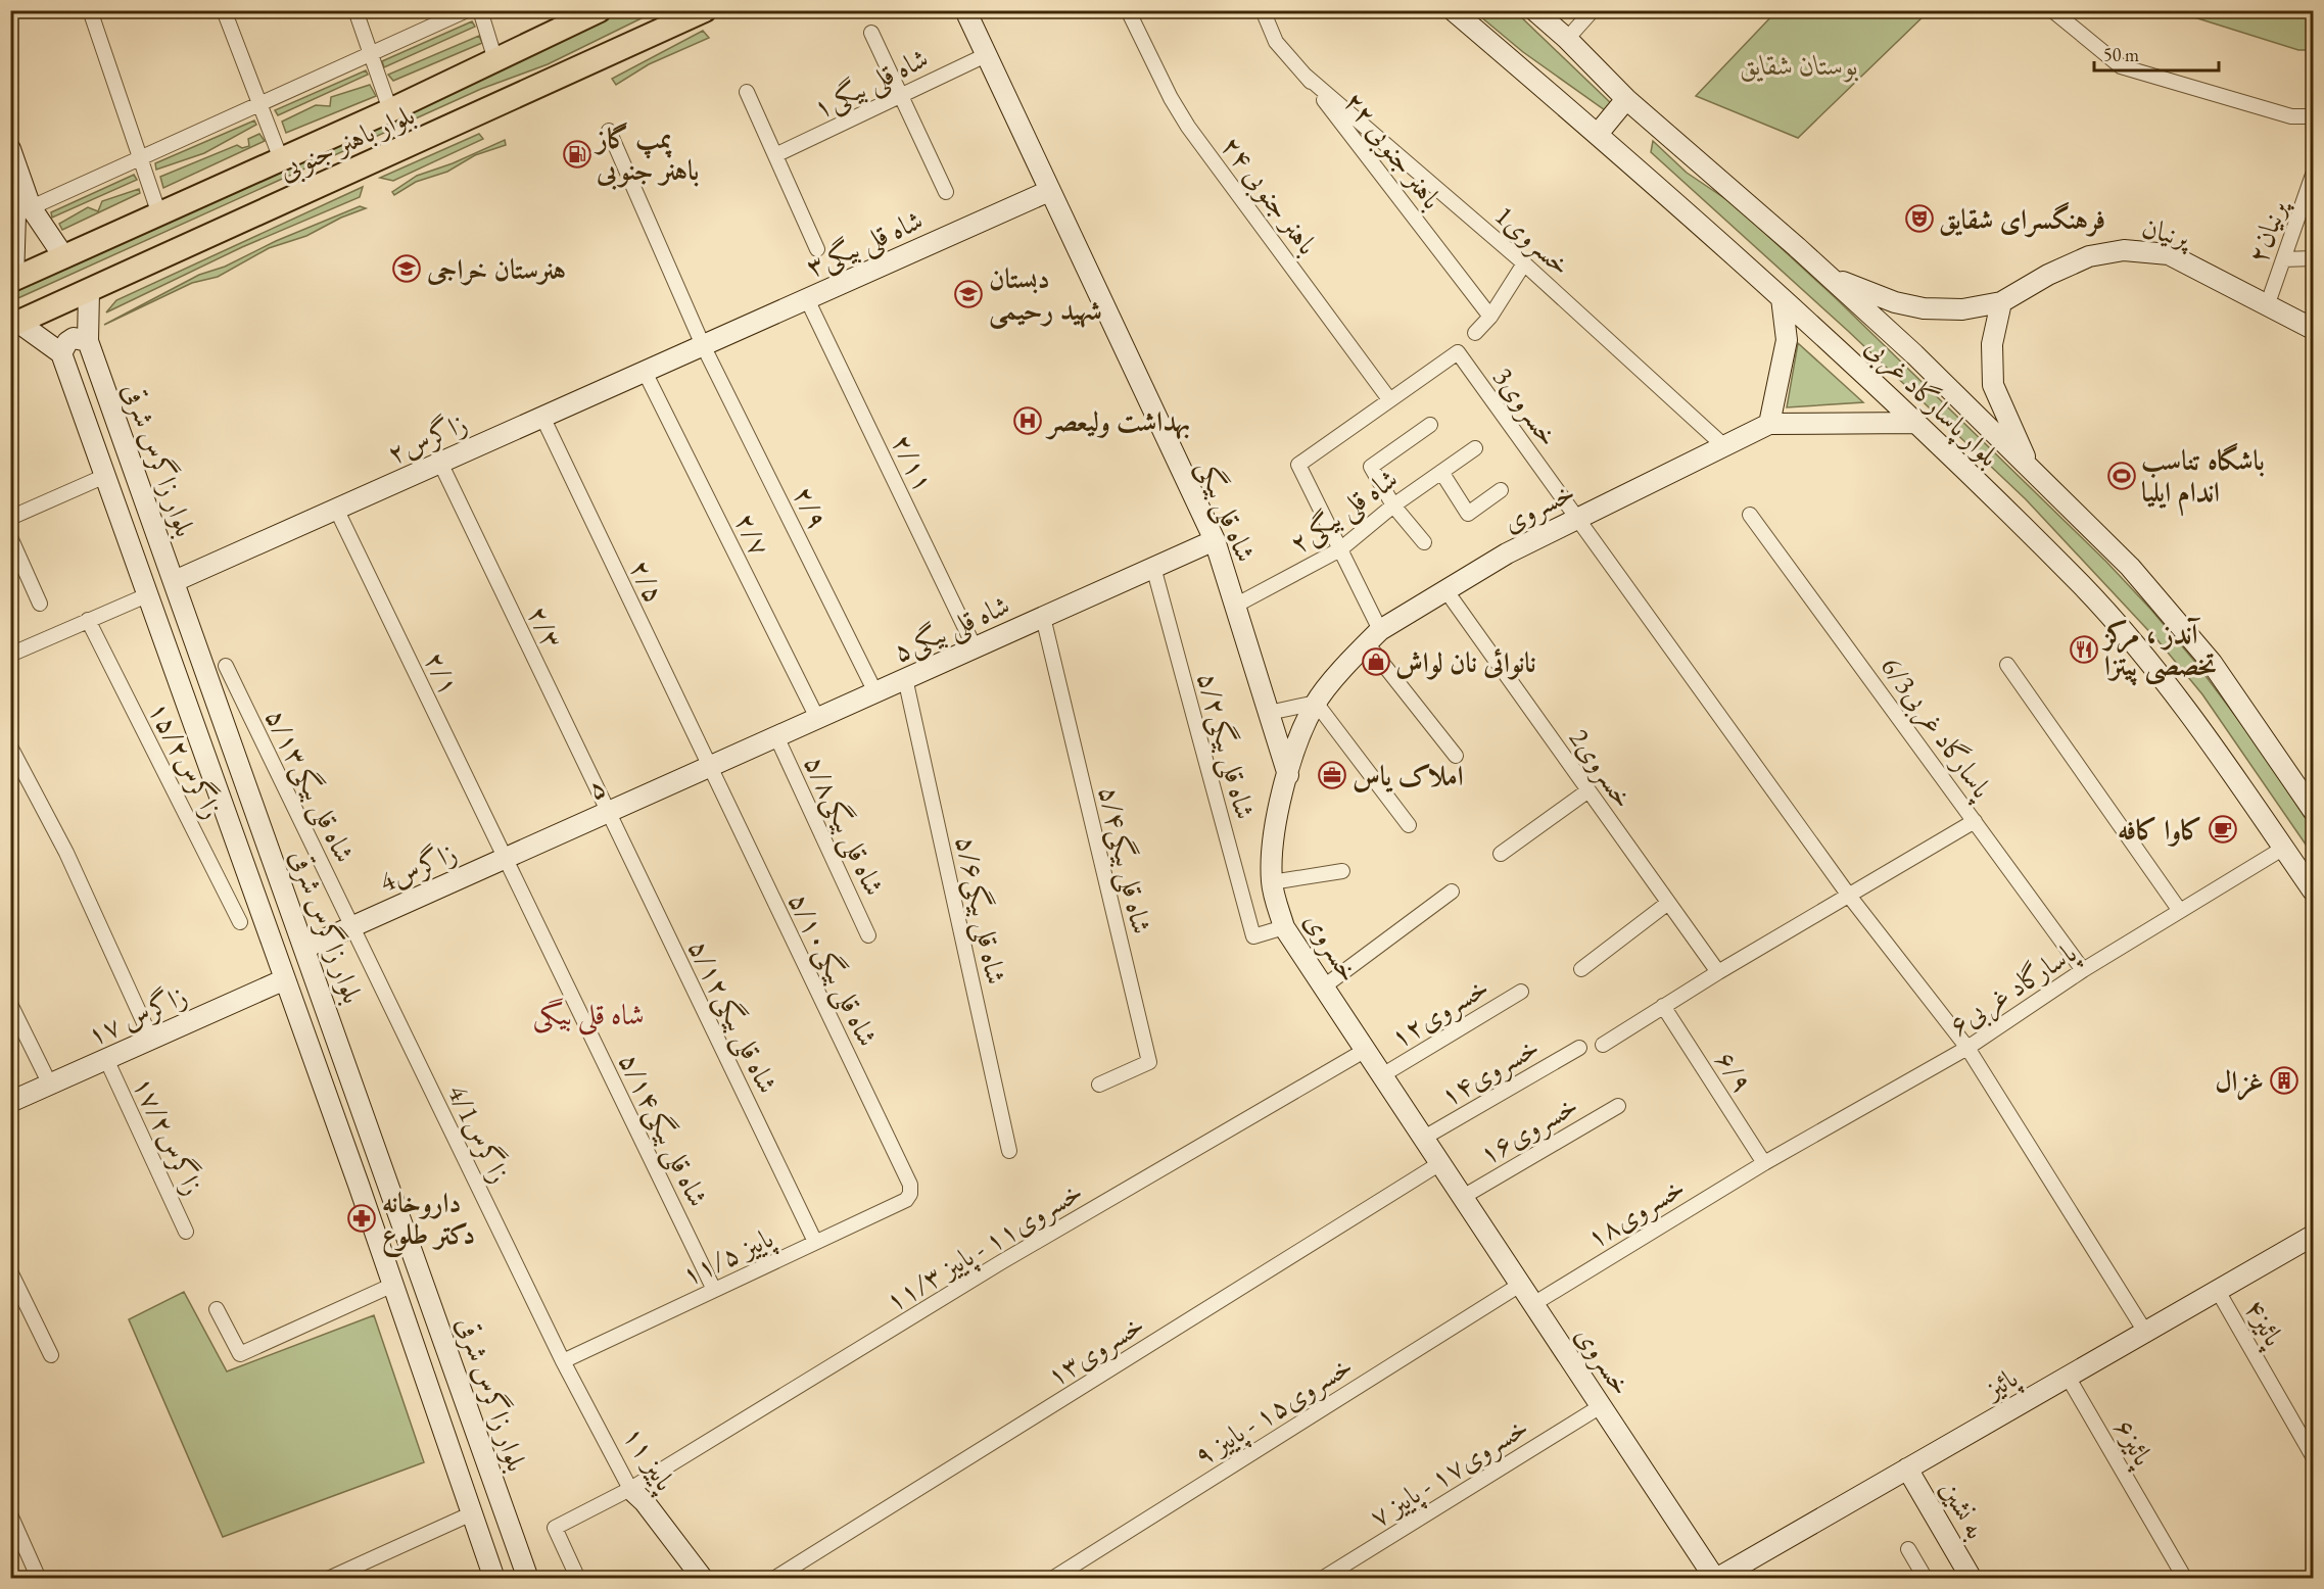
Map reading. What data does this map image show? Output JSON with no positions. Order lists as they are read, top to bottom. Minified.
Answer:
{"streets":{"main road":["بلوار باهنر جنوبی"],"street":["شاه قلی بیگی۱","۲۲ باهنر جنوبی","۲۴ باهنر جنوبی","پرنیان","پرنیان۲","خسروى1","شاه قلی بیگی۳","بلوار پاسارگاد غربی","3خسروى","زاگرس۲","بلوار زاگرس شرقی","۲/۱۱","خسروى","۲/۹","شاه قلی بیگی","شاه قلی بیگی۲","۲/۷","۲/۵","۲/۳","شاه قلی بیگی۵","۲/۱","پاسارگاد غربی6/3","شاه قلی بیگی۵/۲","زاگرس۱۵/۲","خسروى2","شاه قلی بیگی۵/۱۳","۵","شاه قلی بیگی۵/۸","شاه قلی بیگی۵/۴","زاگرس4","شاه قلی بیگی۵/۶","شاه قلی بیگی۵/۱۰","پاسارگاد غربی۶","خسروى۱۲","زاگرس ۱۷","شاه قلی بیگی۵/۱۲","خسروى۱۴","۶/۹","شاه قلی بیگی۵/۱۴","خسروى۱۶","4/1زاگرس","زاگرس۱۷/۲","خسروى۱۸","خسروى۱۱ - پاییز ۱۱/۳","پاییز ۱۱/۵","پائیز۴","خسروى۱۳","پائیز","خسروى۱۵ - پاییز ۹","پائیز۶","پاییز ۱۱","خسروى۱۷ - پاییز ۷","به نشین"]},"crossings":[["شاه قلی بیگی۱","شاه قلی بیگی"],["بلوار باهنر جنوبی","بلوار زاگرس شرقی"],["۲۲ باهنر جنوبی","خسروى1"],["۲۴ باهنر جنوبی","3خسروى"],["پرنیان","پرنیان۲"],["خسروى1","خسروى"],["شاه قلی بیگی۳","زاگرس۲"],["شاه قلی بیگی۳","۲/۱۱"],["شاه قلی بیگی۳","۲/۹"],["شاه قلی بیگی۳","شاه قلی بیگی"],["بلوار پاسارگاد غربی","پاسارگاد غربی۶"],["3خسروى","خسروى"],["3خسروى","پاسارگاد غربی۶"],["3خسروى","پائیز"],["زاگرس۲","بلوار زاگرس شرقی"],["زاگرس۲","۲/۹"],["زاگرس۲","۲/۷"],["زاگرس۲","۲/۵"],["زاگرس۲","۲/۳"],["زاگرس۲","۲/۱"],["بلوار زاگرس شرقی","زاگرس4"],["بلوار زاگرس شرقی","زاگرس ۱۷"],["۲/۱۱","شاه قلی بیگی۵"],["خسروى","شاه قلی بیگی"],["خسروى","شاه قلی بیگی۵/۲"],["خسروى","خسروى2"],["خسروى","خسروى۱۲"],["خسروى","خسروى۱۴"],["خسروى","خسروى۱۶"],["خسروى","خسروى۱۸"],["خسروى","خسروى۱۱ - پاییز ۱۱/۳"],["خسروى","خسروى۱۳"],["خسروى","پائیز"],["خسروى","خسروى۱۵ - پاییز ۹"],["خسروى","خسروى۱۷ - پاییز ۷"],["۲/۹","شاه قلی بیگی۵"],["شاه قلی بیگی","شاه قلی بیگی۲"],["شاه قلی بیگی","شاه قلی بیگی۵"],["۲/۷","شاه قلی بیگی۵"],["۲/۵","شاه قلی بیگی۵"],["۲/۵","۵"],["۲/۵","شاه قلی بیگی۵/۱۰"],["۲/۳","۵"],["۲/۳","شاه قلی بیگی۵/۱۲"],["شاه قلی بیگی۵","شاه قلی بیگی۵/۲"],["شاه قلی بیگی۵","۵"],["شاه قلی بیگی۵","شاه قلی بیگی۵/۸"],["شاه قلی بیگی۵","شاه قلی بیگی۵/۴"],["شاه قلی بیگی۵","شاه قلی بیگی۵/۶"],["شاه قلی بیگی۵","شاه قلی بیگی۵/۱۰"],["۲/۱","۵"],["۲/۱","زاگرس4"],["۲/۱","شاه قلی بیگی۵/۱۴"],["پاسارگاد غربی6/3","پاسارگاد غربی۶"],["شاه قلی بیگی۵/۱۳","زاگرس4"],["شاه قلی بیگی۵/۱۳","4/1زاگرس"],["۵","زاگرس4"],["۵","شاه قلی بیگی۵/۱۰"],["۵","شاه قلی بیگی۵/۱۲"],["۵","شاه قلی بیگی۵/۱۴"],["زاگرس4","شاه قلی بیگی۵/۱۴"],["زاگرس4","4/1زاگرس"],["شاه قلی بیگی۵/۱۰","پاییز ۱۱/۵"],["پاسارگاد غربی۶","۶/۹"],["پاسارگاد غربی۶","خسروى۱۸"],["زاگرس ۱۷","زاگرس۱۷/۲"],["شاه قلی بیگی۵/۱۲","پاییز ۱۱/۵"],["۶/۹","خسروى۱۸"],["شاه قلی بیگی۵/۱۴","پاییز ۱۱/۵"],["4/1زاگرس","پاییز ۱۱/۵"],["4/1زاگرس","پاییز ۱۱"],["خسروى۱۱ - پاییز ۱۱/۳","پاییز ۱۱"],["پاییز ۱۱/۵","پاییز ۱۱"],["پائیز۴","پائیز"],["پائیز","پائیز۶"],["پائیز","به نشین"]],"districts":["شاه قلی بیگی"],"parks":["بوستان شقایق"],"places":{"fuel station":["پمپ گاز باهنر جنوبی"],"theatre":["فرهنگسرای شقایق"],"school or university":["هنرستان خراجی","دبستان شهید رحیمی"],"hospital":["بهداشت ولیعصر"],"sports":["باشگاه تناسب اندام ایلیا"],"restaurant":["آندز ، مرکز تخصصی پیتزا"],"shop":["نانوائی نان لواش"],"office":["املاک یاس"],"cafe":["کاوا کافه"],"building":["غزال"],"pharmacy":["داروخانه دکتر طلوع"]},"scale_bar":"50 m"}
